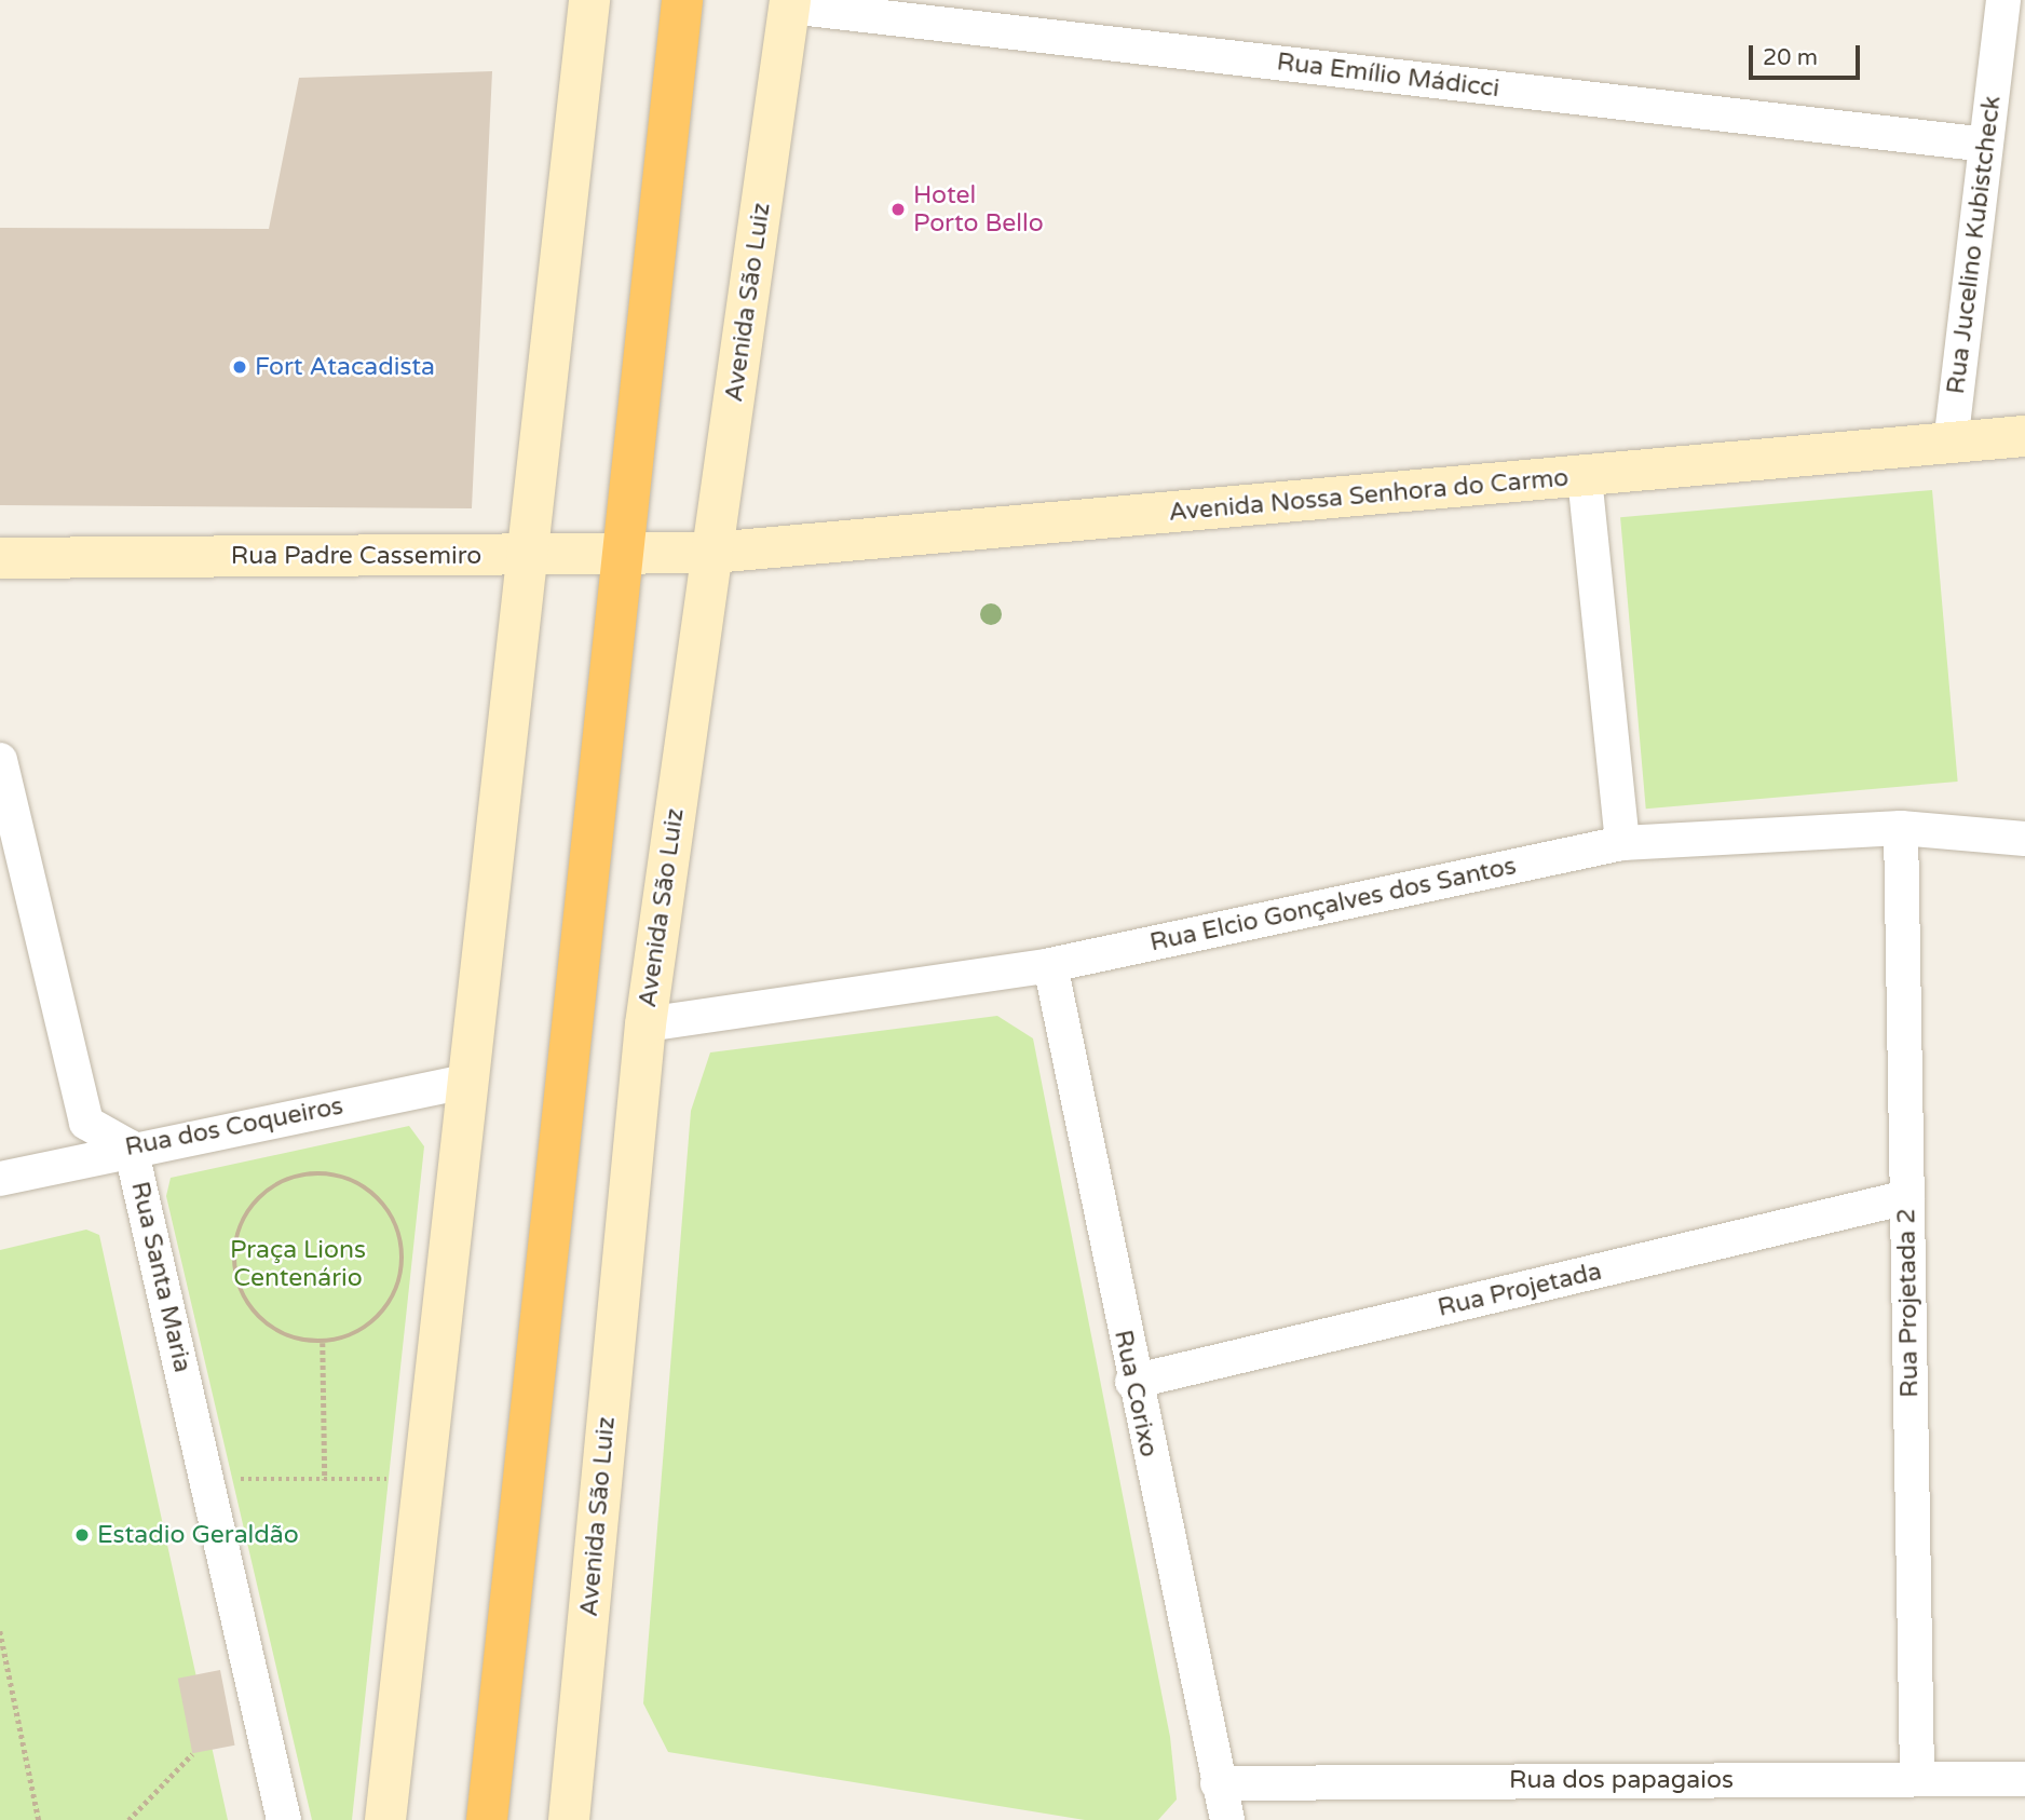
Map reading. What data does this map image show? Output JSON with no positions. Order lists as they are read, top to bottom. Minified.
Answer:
{"streets":{"street":["Rua Emílio Mádicci","Rua Jucelino Kubistcheck","Avenida São Luiz","Avenida Nossa Senhora do Carmo","Rua Padre Cassemiro","Rua Elcio Gonçalves dos Santos","Rua dos Coqueiros","Rua Santa Maria","Rua Projetada","Rua Projetada 2","Rua Corixo","Rua dos papagaios"]},"crossings":[["Rua Emílio Mádicci","Rua Jucelino Kubistcheck"],["Rua Emílio Mádicci","Avenida São Luiz"],["Rua Jucelino Kubistcheck","Avenida Nossa Senhora do Carmo"],["Avenida São Luiz","Avenida Nossa Senhora do Carmo"],["Avenida São Luiz","Rua Padre Cassemiro"],["Avenida São Luiz","Rua Elcio Gonçalves dos Santos"],["Avenida Nossa Senhora do Carmo","Rua Padre Cassemiro"],["Rua Elcio Gonçalves dos Santos","Rua Projetada 2"],["Rua Elcio Gonçalves dos Santos","Rua Corixo"],["Rua dos Coqueiros","Rua Santa Maria"],["Rua Projetada","Rua Projetada 2"],["Rua Projetada","Rua Corixo"],["Rua Projetada 2","Rua dos papagaios"],["Rua Corixo","Rua dos papagaios"]],"parks":["Praça Lions Centenário"],"places":["Hotel Porto Bello","Fort Atacadista","Estadio Geraldão"],"scale_bar":"20 m"}
